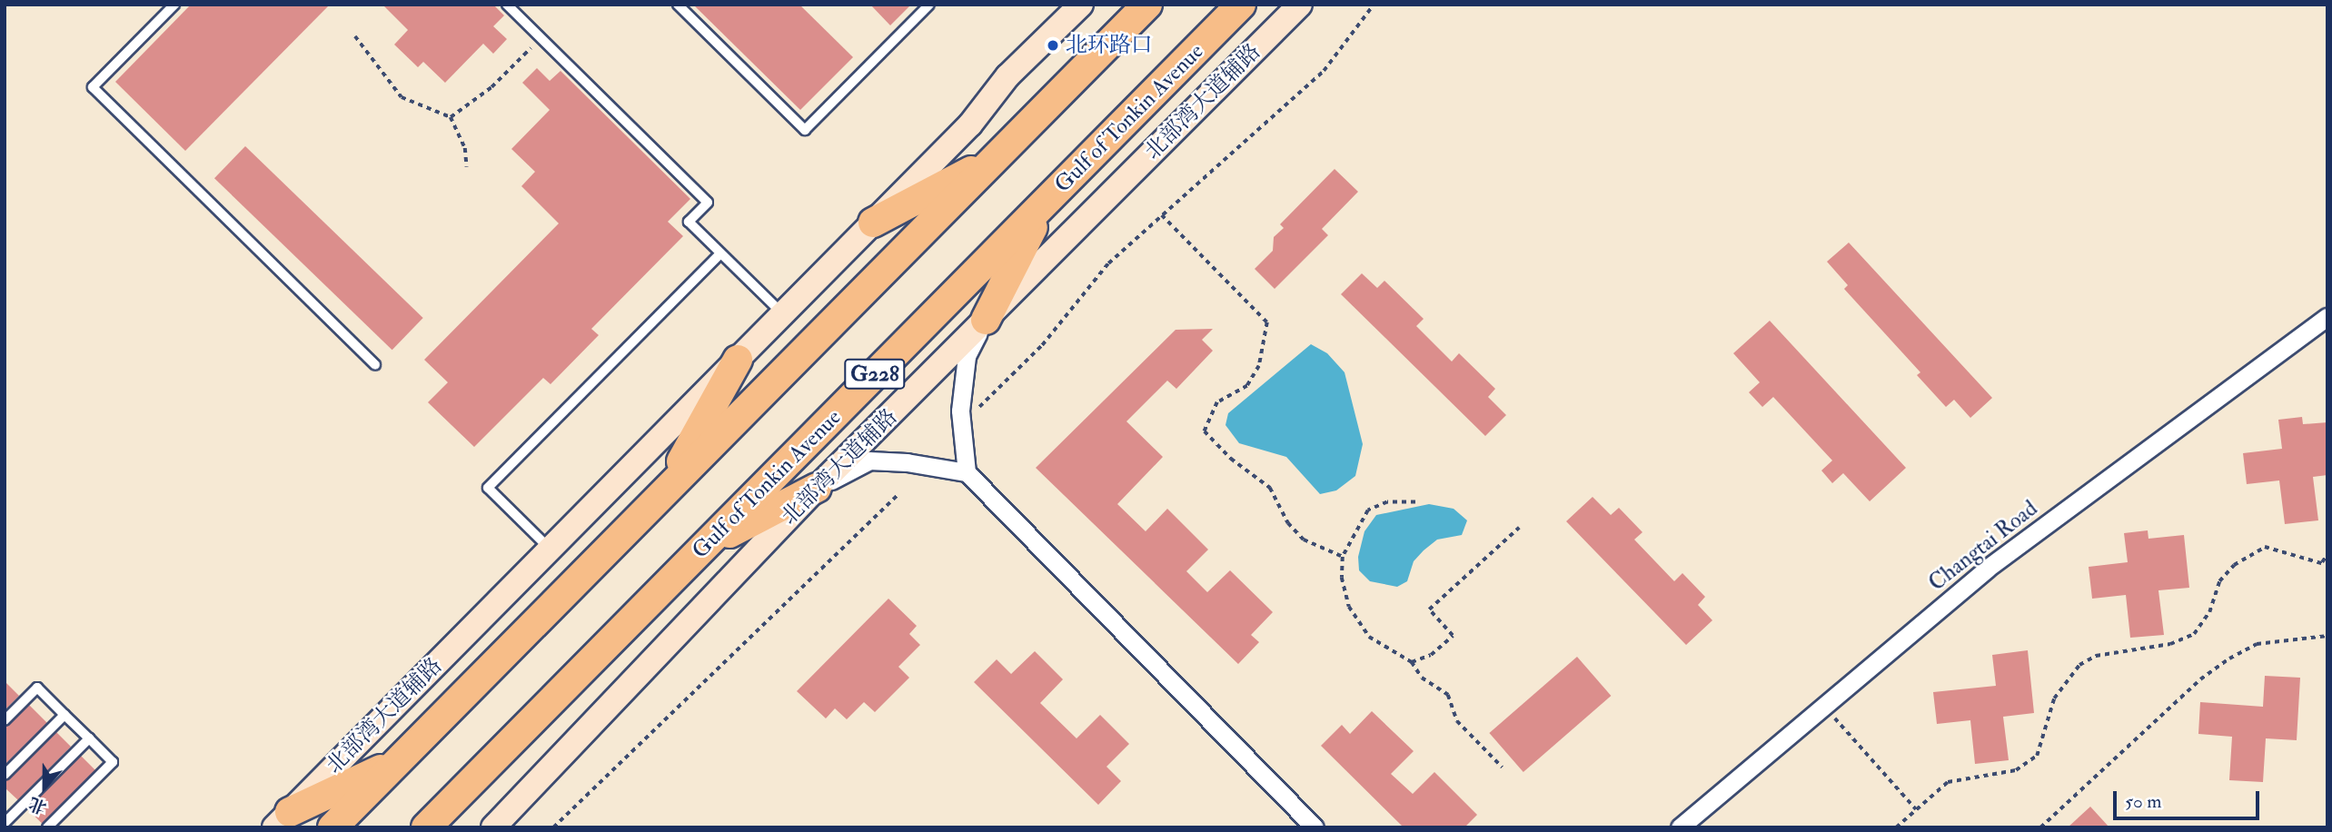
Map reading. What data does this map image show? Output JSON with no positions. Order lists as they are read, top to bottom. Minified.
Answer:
{"streets":{"highway":["Gulf of Tonkin Avenue","G228"],"main road":["北部湾大道辅路"],"street":["Changtai Road"]},"places":["北环路口"],"scale_bar":"50 m","north":"bottom"}
